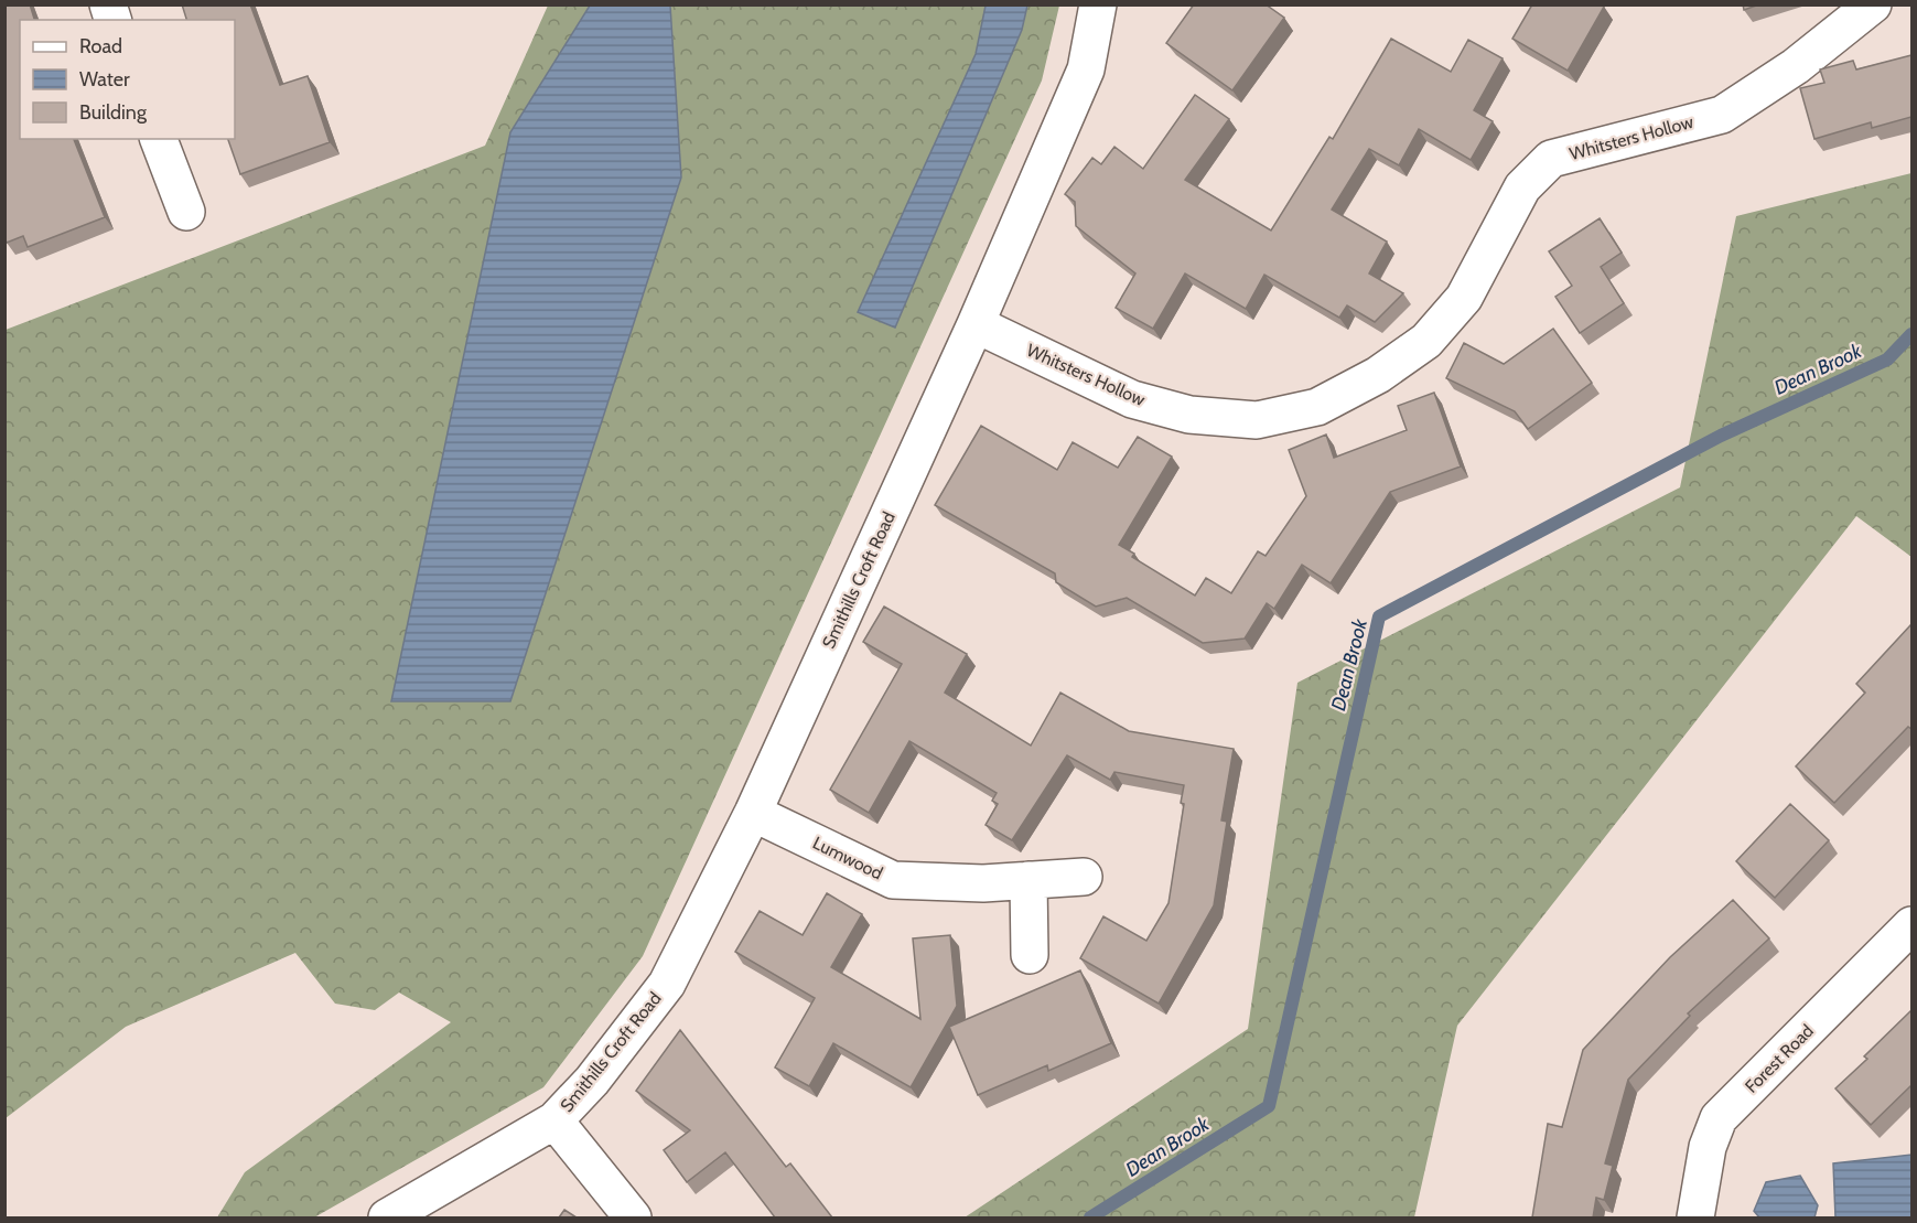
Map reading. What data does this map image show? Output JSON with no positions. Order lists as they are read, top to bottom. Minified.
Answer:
{"streets":{"street":["Whitsters Hollow","Smithills Croft Road","Lumwood","Forest Road"]},"crossings":[["Whitsters Hollow","Smithills Croft Road"],["Smithills Croft Road","Lumwood"]],"water":["Dean Brook"],"legend":["Road","Water","Building"]}
